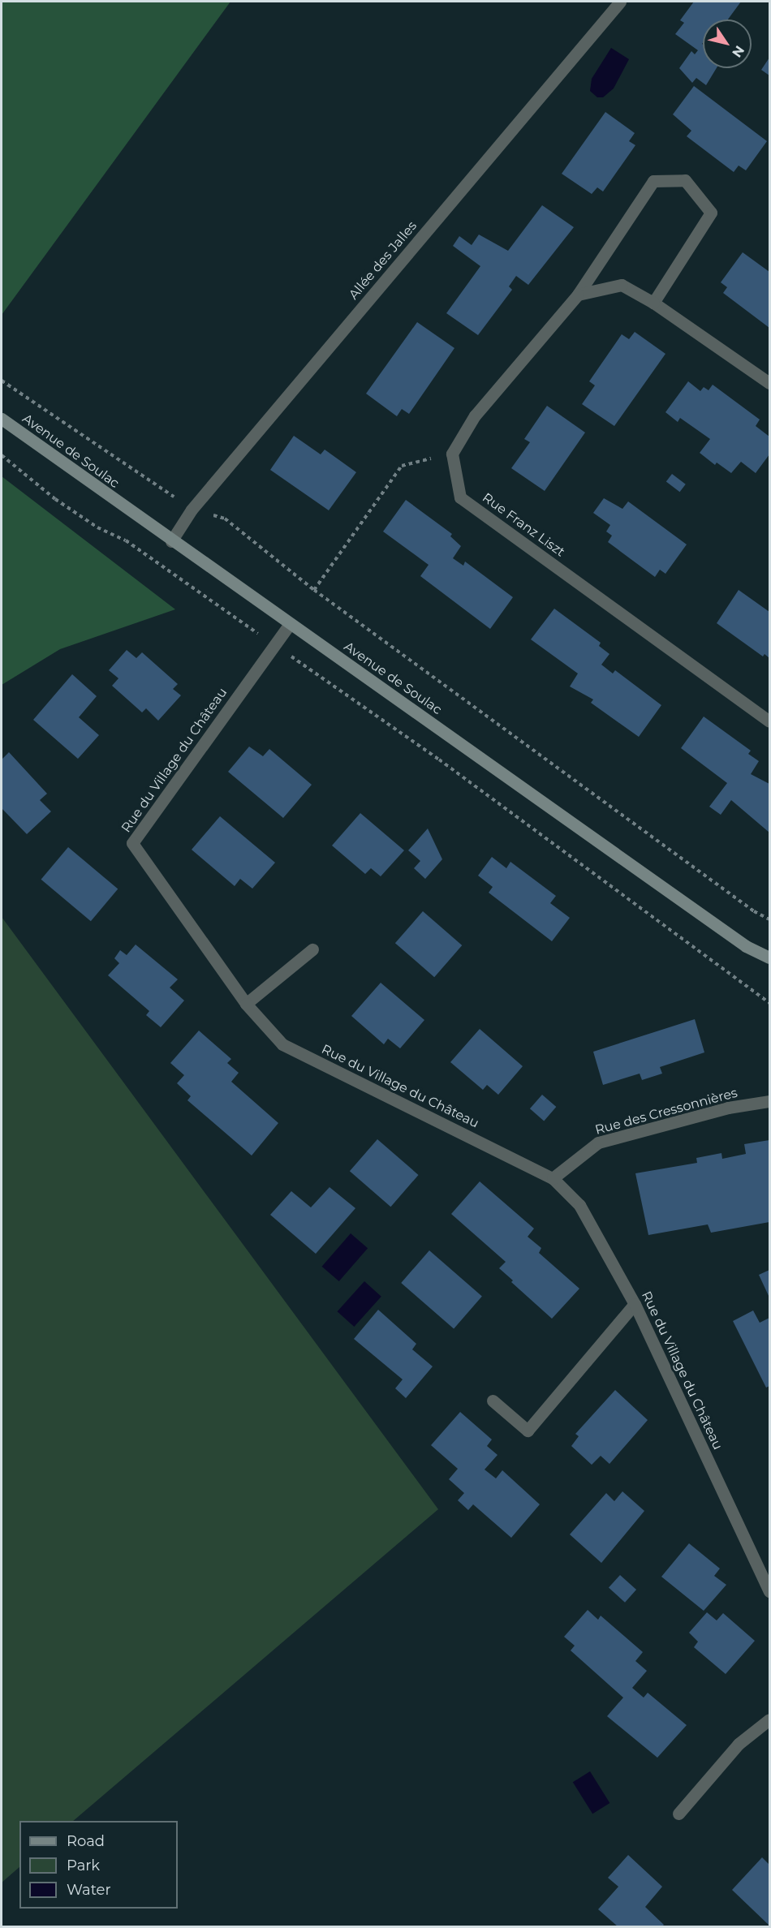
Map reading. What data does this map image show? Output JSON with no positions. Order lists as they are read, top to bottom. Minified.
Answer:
{"streets":{"main road":["Avenue de Soulac"],"street":["Allée des Jalles","Rue Franz Liszt","Rue du Village du Château","Rue des Cressonnières"]},"crossings":[["Allée des Jalles","Avenue de Soulac"],["Avenue de Soulac","Rue du Village du Château"],["Rue du Village du Château","Rue des Cressonnières"]],"legend":["Road","Park","Water"],"north":"bottom right"}
